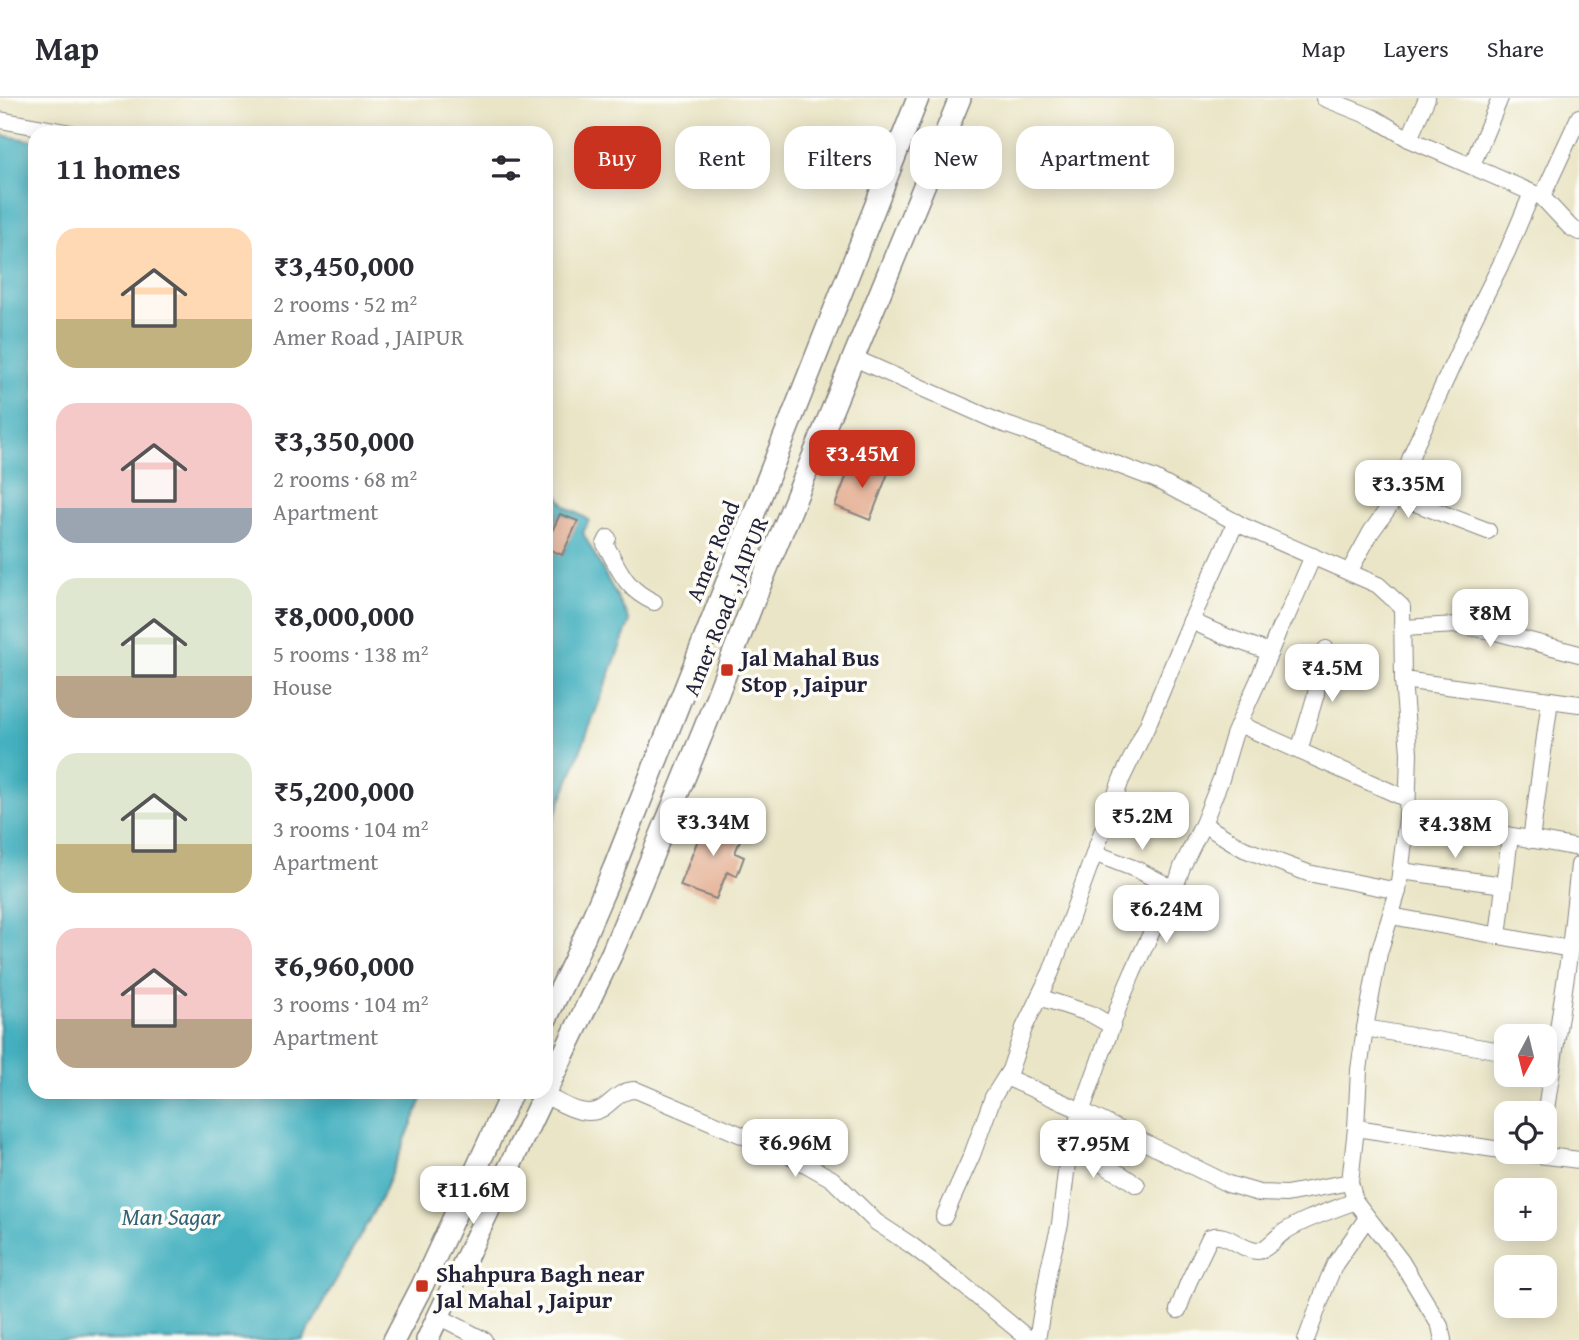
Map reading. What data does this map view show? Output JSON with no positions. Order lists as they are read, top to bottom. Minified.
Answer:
{"streets":{"main road":["Amer Road","Amer Road , JAIPUR"]},"water":["Man Sagar"],"places":{"transit":["Jal Mahal Bus Stop , Jaipur","Shahpura Bagh near Jal Mahal , Jaipur"]},"north":"bottom","page":{"header":"Map","nav":["Map","Layers","Share"],"chip":["Buy","Rent","Filters","New","Apartment"],"heading":"11 homes","list":[{"name":"₹3,450,000","note":"2 rooms · 52 m² · Amer Road , JAIPUR"},{"name":"₹3,350,000","note":"2 rooms · 68 m² · Apartment"},{"name":"₹8,000,000","note":"5 rooms · 138 m² · House"},{"name":"₹5,200,000","note":"3 rooms · 104 m² · Apartment"},{"name":"₹6,960,000","note":"3 rooms · 104 m² · Apartment"}],"price":["₹3.45M","₹3.35M","₹8M","₹4.5M","₹5.2M","₹3.34M","₹4.38M","₹6.24M","₹6.96M","₹7.95M","₹11.6M"],"map_buttons":["+","−"]}}
